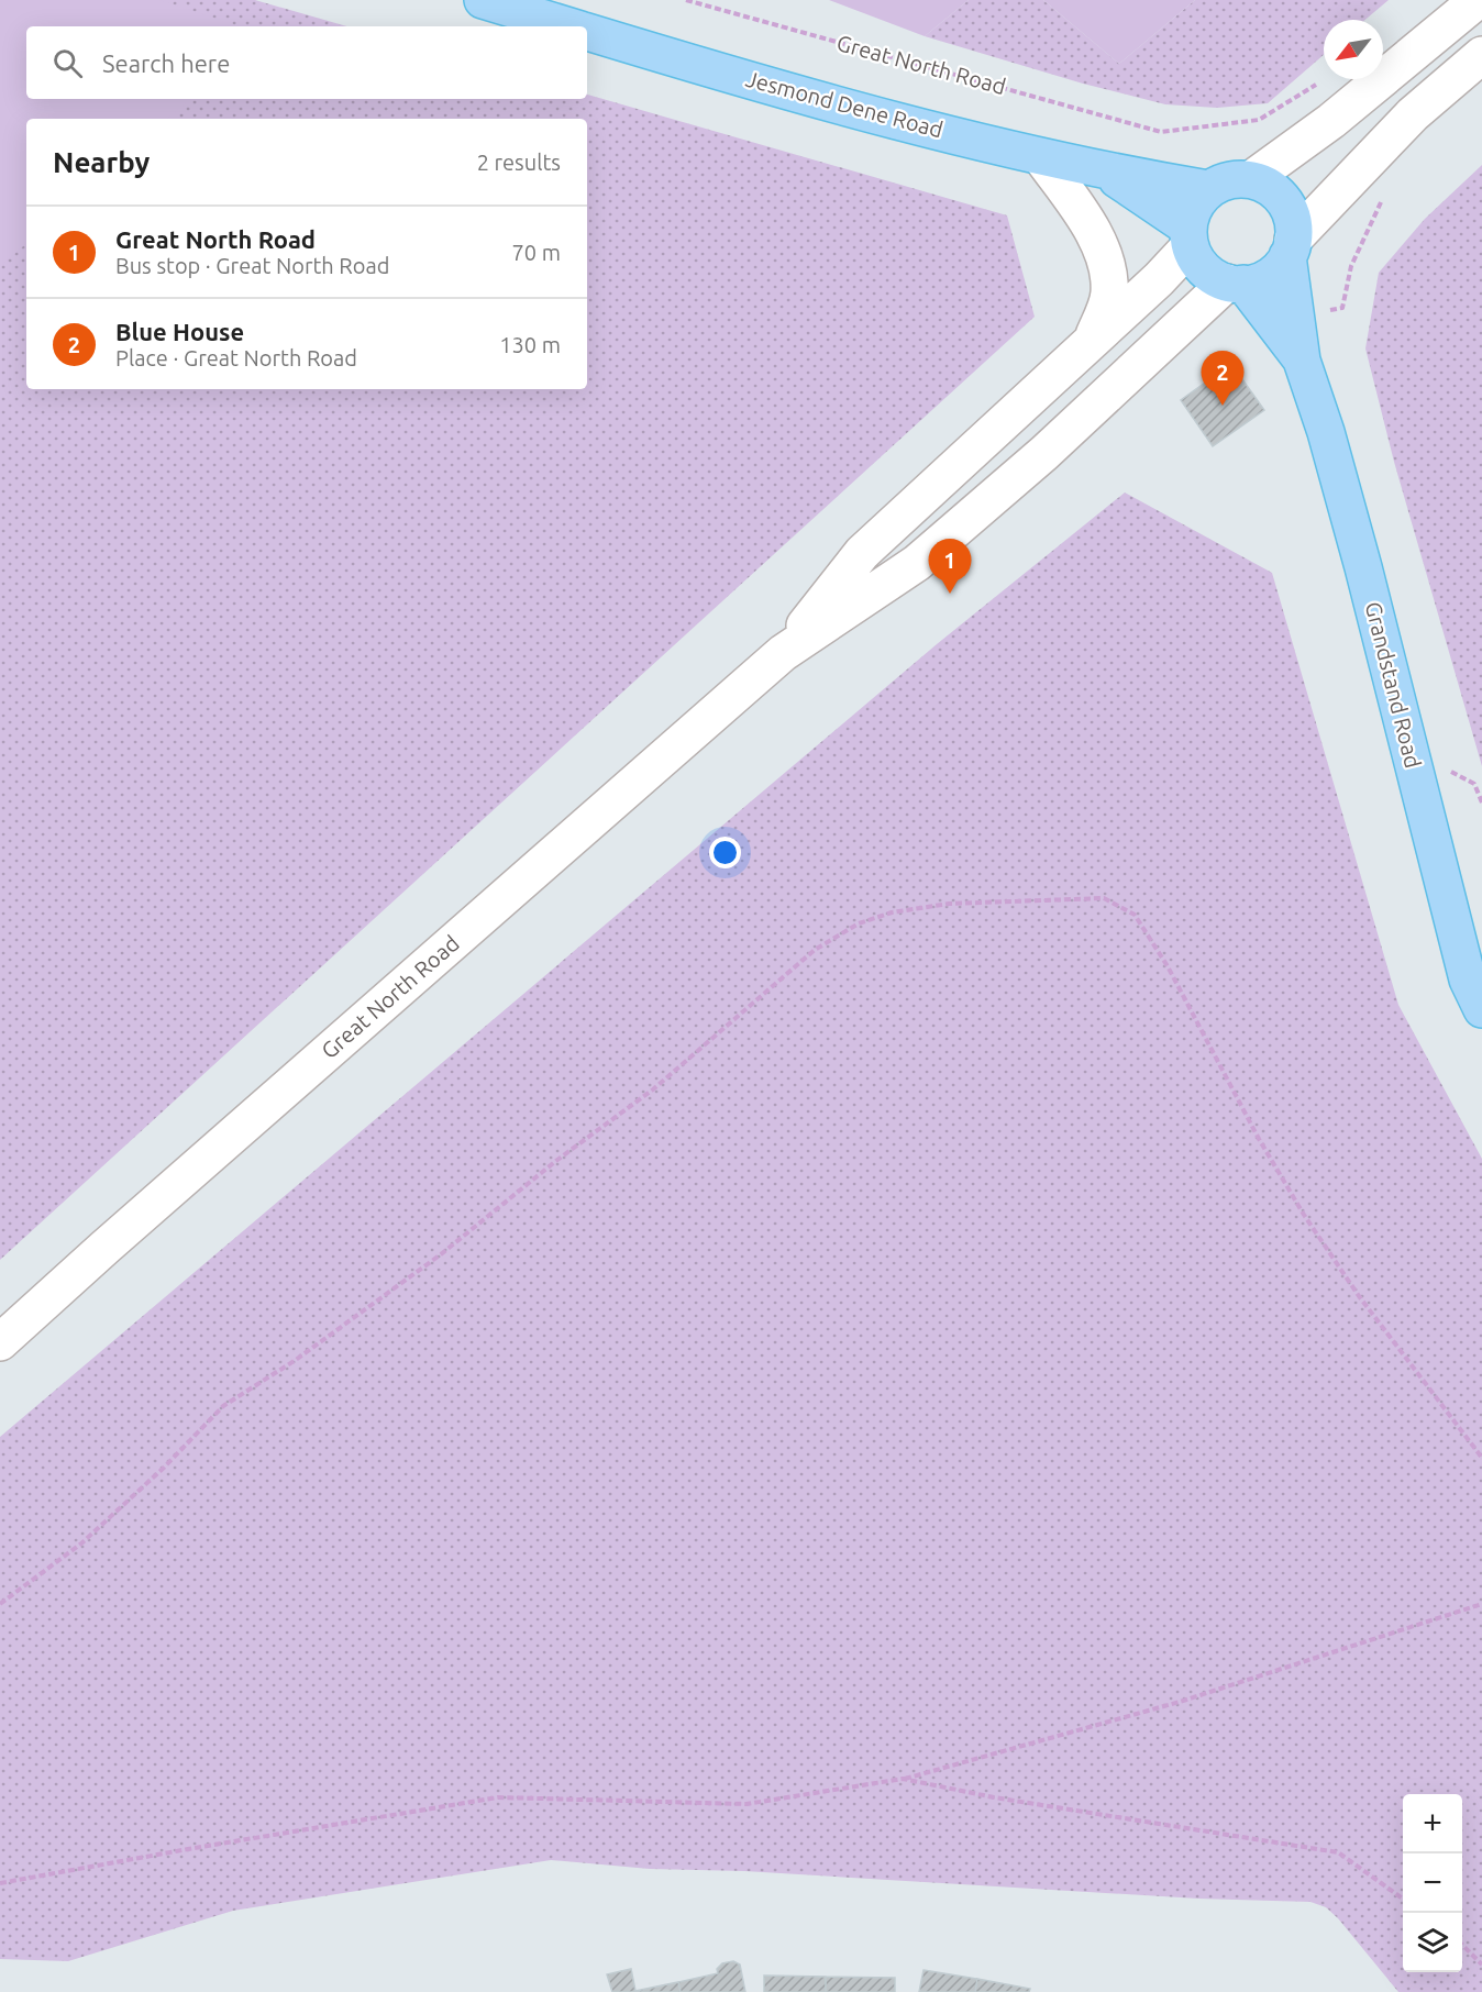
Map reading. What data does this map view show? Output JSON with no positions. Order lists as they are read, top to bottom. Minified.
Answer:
{"streets":{"main road":["Great North Road","Jesmond Dene Road","Grandstand Road"]},"crossings":[["Great North Road","Jesmond Dene Road"],["Great North Road","Grandstand Road"],["Jesmond Dene Road","Grandstand Road"]],"north":"bottom left","page":{"search":"Search here","heading":["Nearby","2 results"],"list":[{"mark":"1","name":"Great North Road","note":"Bus stop · Great North Road","value":"70 m"},{"mark":"2","name":"Blue House","note":"Place · Great North Road","value":"130 m"}],"pins":["2","1"],"map_buttons":["+","−"]}}
